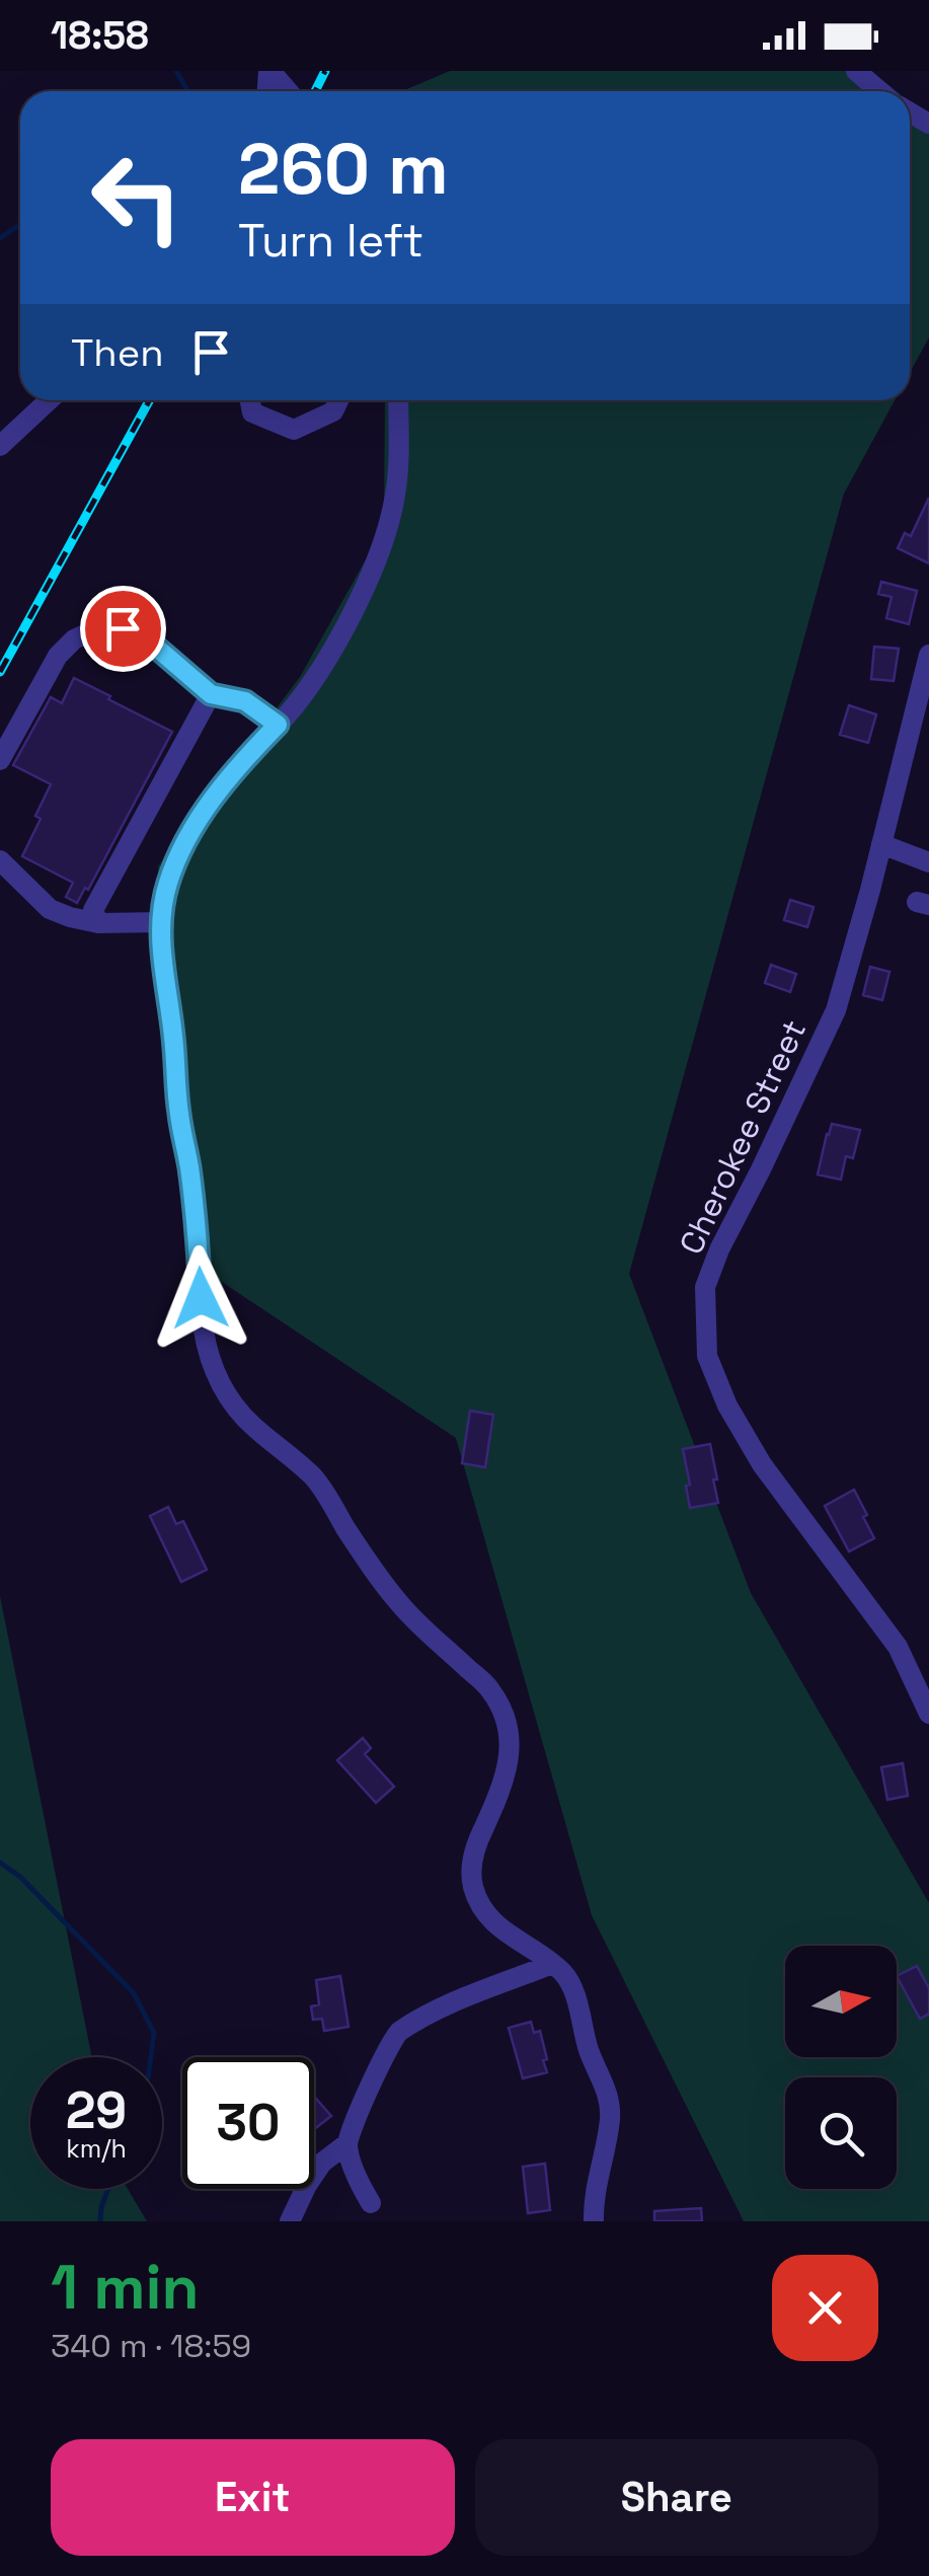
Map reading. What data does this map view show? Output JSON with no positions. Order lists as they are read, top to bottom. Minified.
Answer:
{"streets":{"street":["Cherokee Street"]},"north":"right","page":{"status":"18:58","turn":["260 m","Turn left"],"then":"Then","speed":"29 km/h","limit":"30","heading":["1 min","340 m · 18:59"],"buttons":["Exit","Share"]}}
